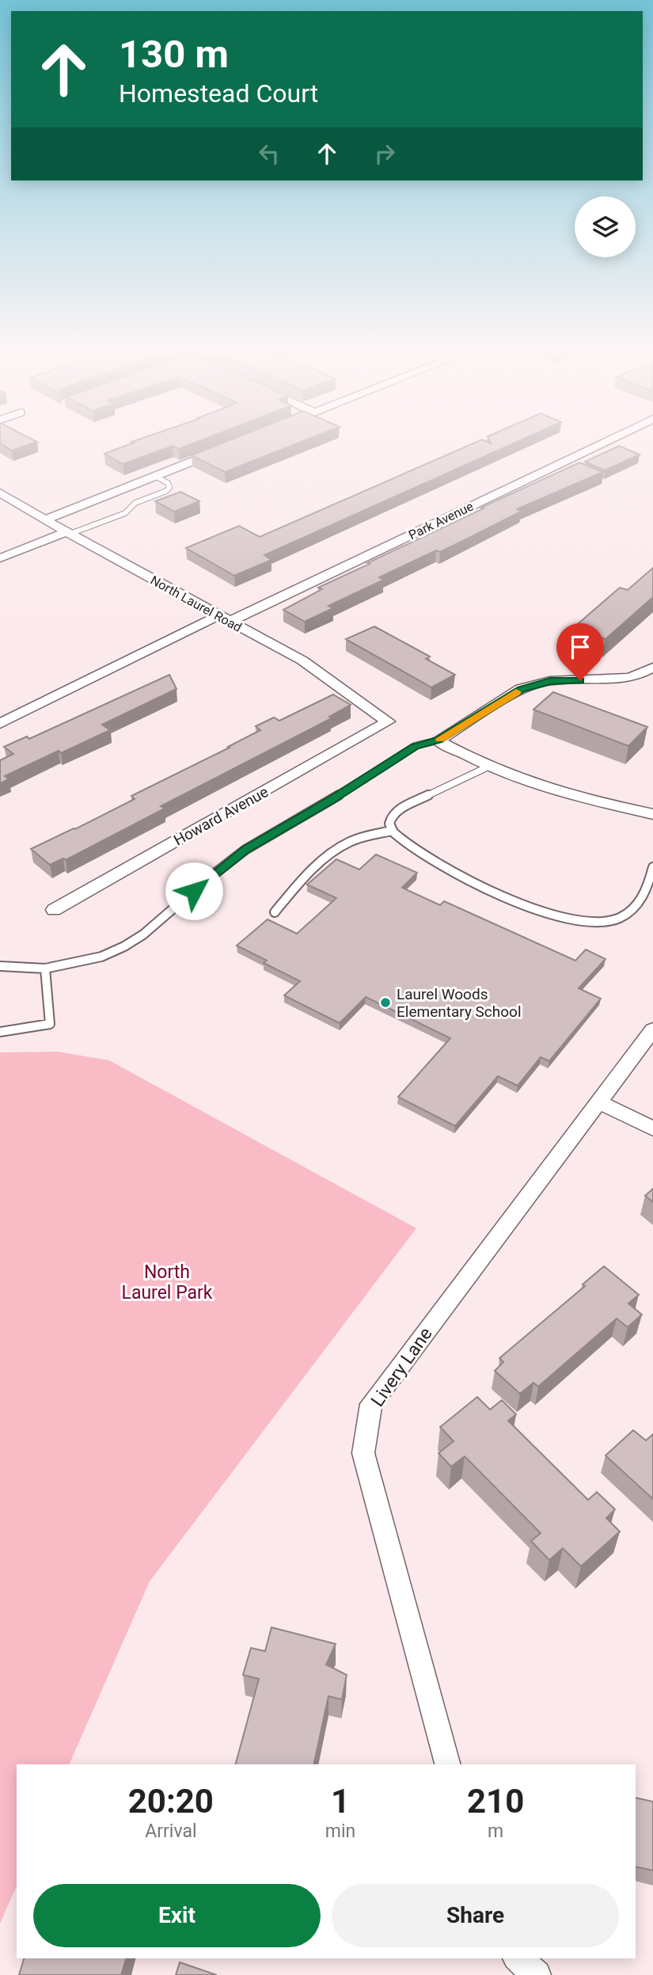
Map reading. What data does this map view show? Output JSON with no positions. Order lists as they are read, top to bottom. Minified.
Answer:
{"streets":{"street":["Park Avenue","North Laurel Road","Howard Avenue","Livery Lane"]},"crossings":[["Park Avenue","North Laurel Road"],["North Laurel Road","Howard Avenue"]],"parks":["North Laurel Park"],"places":["Laurel Woods Elementary School"],"page":{"turn":["130 m","Homestead Court"],"eta":["20:20","Arrival","1","min","210","m"],"buttons":["Exit","Share"]}}
